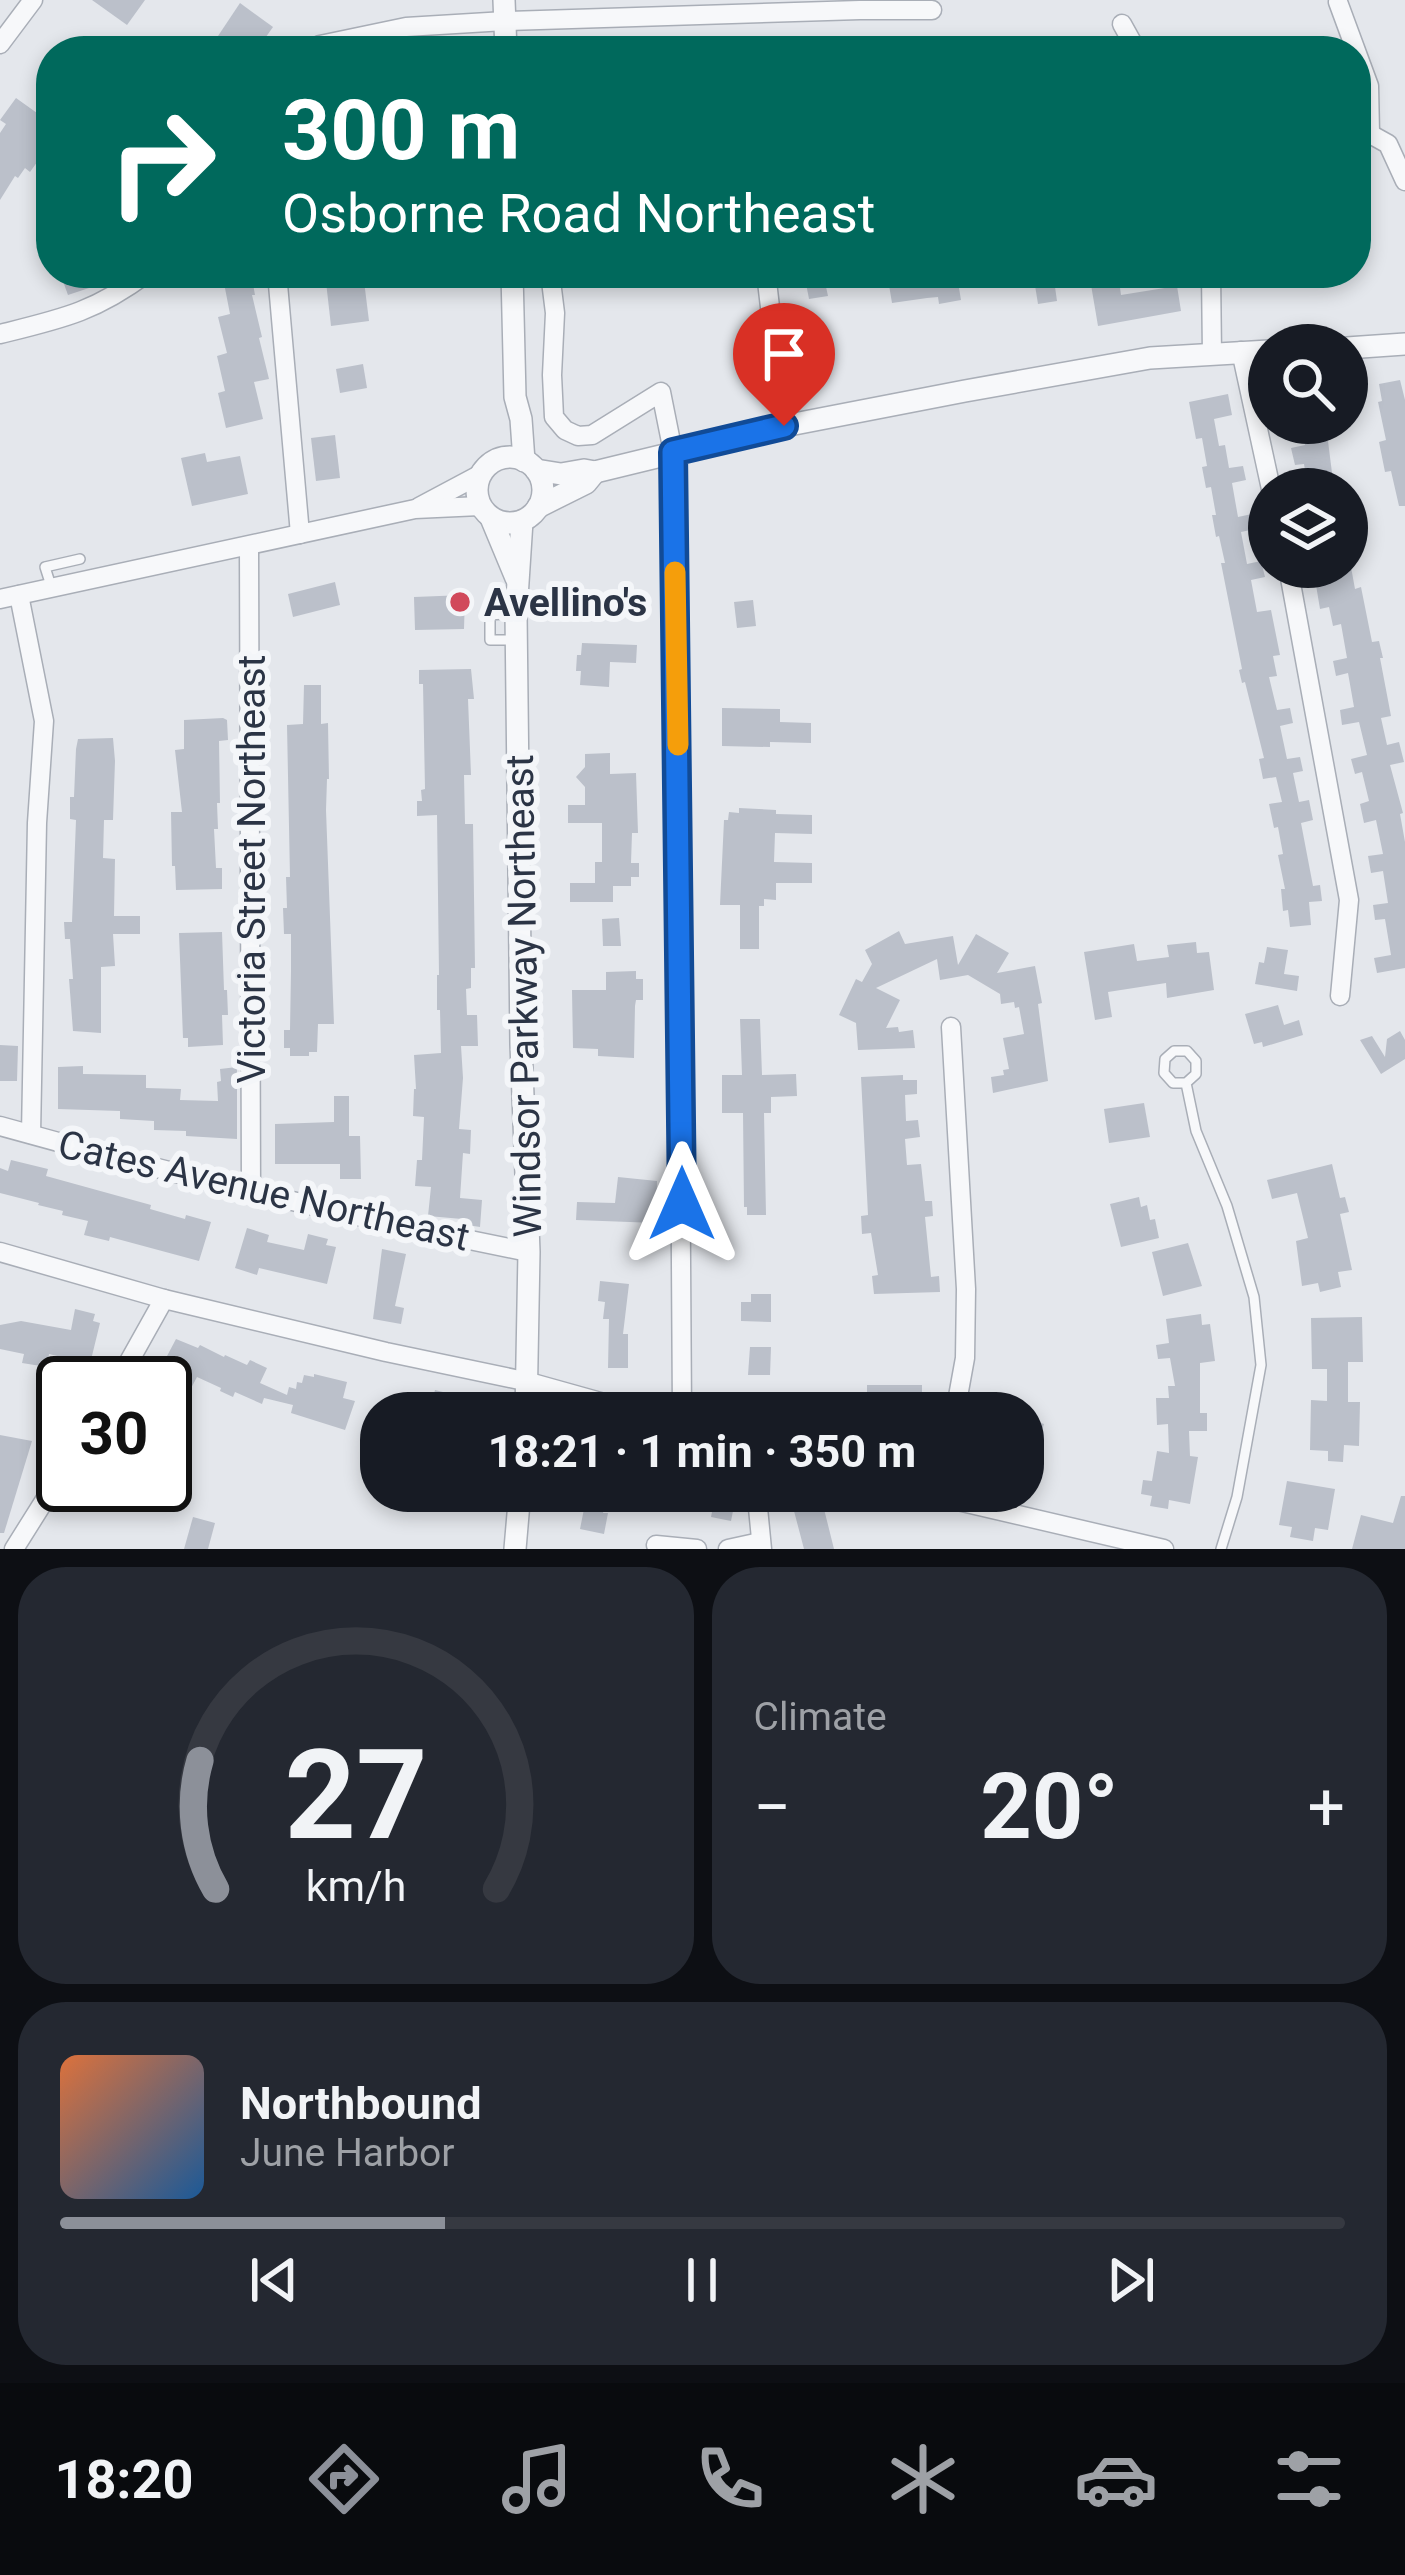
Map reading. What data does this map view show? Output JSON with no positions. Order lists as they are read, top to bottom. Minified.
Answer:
{"streets":{"street":["Victoria Street Northeast","Windsor Parkway Northeast","Cates Avenue Northeast"]},"crossings":[["Victoria Street Northeast","Cates Avenue Northeast"],["Windsor Parkway Northeast","Cates Avenue Northeast"]],"places":["Avellino's"],"page":{"turn":["300 m","Osborne Road Northeast"],"limit":"30","trip":"18:21 · 1 min · 350 m","tile":"Climate","heat":["−","20°","+"],"song":["Northbound","June Harbor"],"tabs":"18:20","gauge":["27","km/h"]}}
